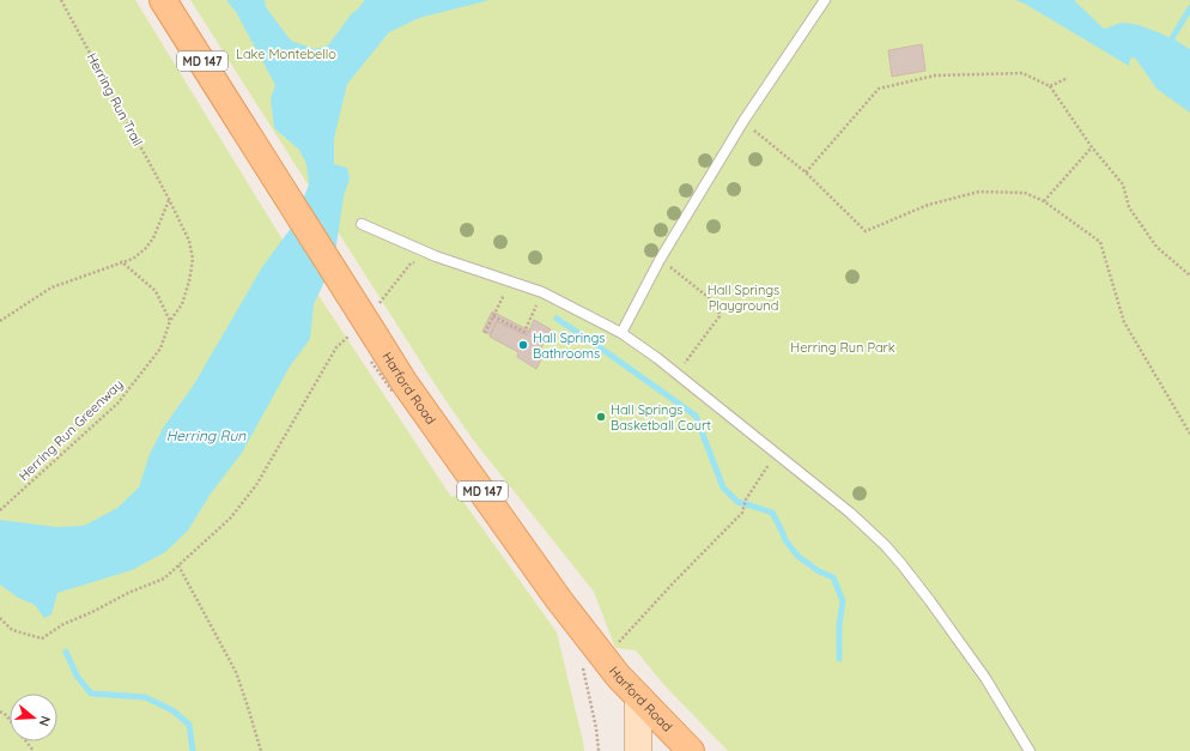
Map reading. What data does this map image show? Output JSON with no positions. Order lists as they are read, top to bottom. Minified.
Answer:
{"streets":{"main road":["MD 147","Harford Road"],"path":["Herring Run Trail","Herring Run Greenway"]},"crossings":[["Herring Run Trail","Herring Run Greenway"]],"water":["Herring Run"],"parks":["Lake Montebello","Hall Springs Playground","Herring Run Park"],"places":["Hall Springs Bathrooms","Hall Springs Basketball Court"],"north":"right"}
